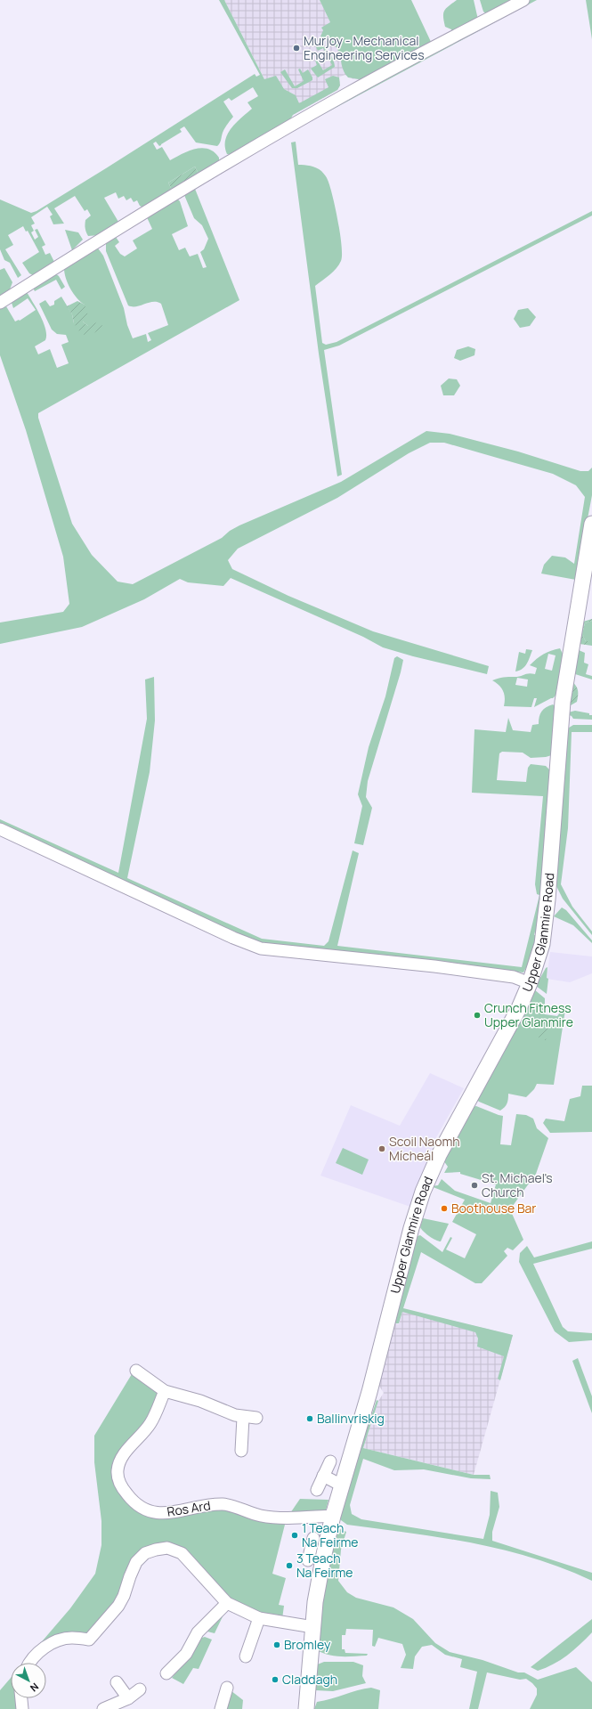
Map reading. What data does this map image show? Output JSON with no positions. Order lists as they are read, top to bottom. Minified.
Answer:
{"streets":{"main road":["Upper Glanmire Road"],"street":["Ros Ard"]},"crossings":[["Upper Glanmire Road","Ros Ard"]],"places":["Murjoy - Mechanical Engineering Services","Crunch Fitness Upper Glanmire","Scoil Naomh Mícheál","St. Michael's Church","Boothouse Bar","Ballinvriskig","1 Teach Na Feirme","3 Teach Na Feirme","Bromley","Claddagh"],"north":"bottom right"}
